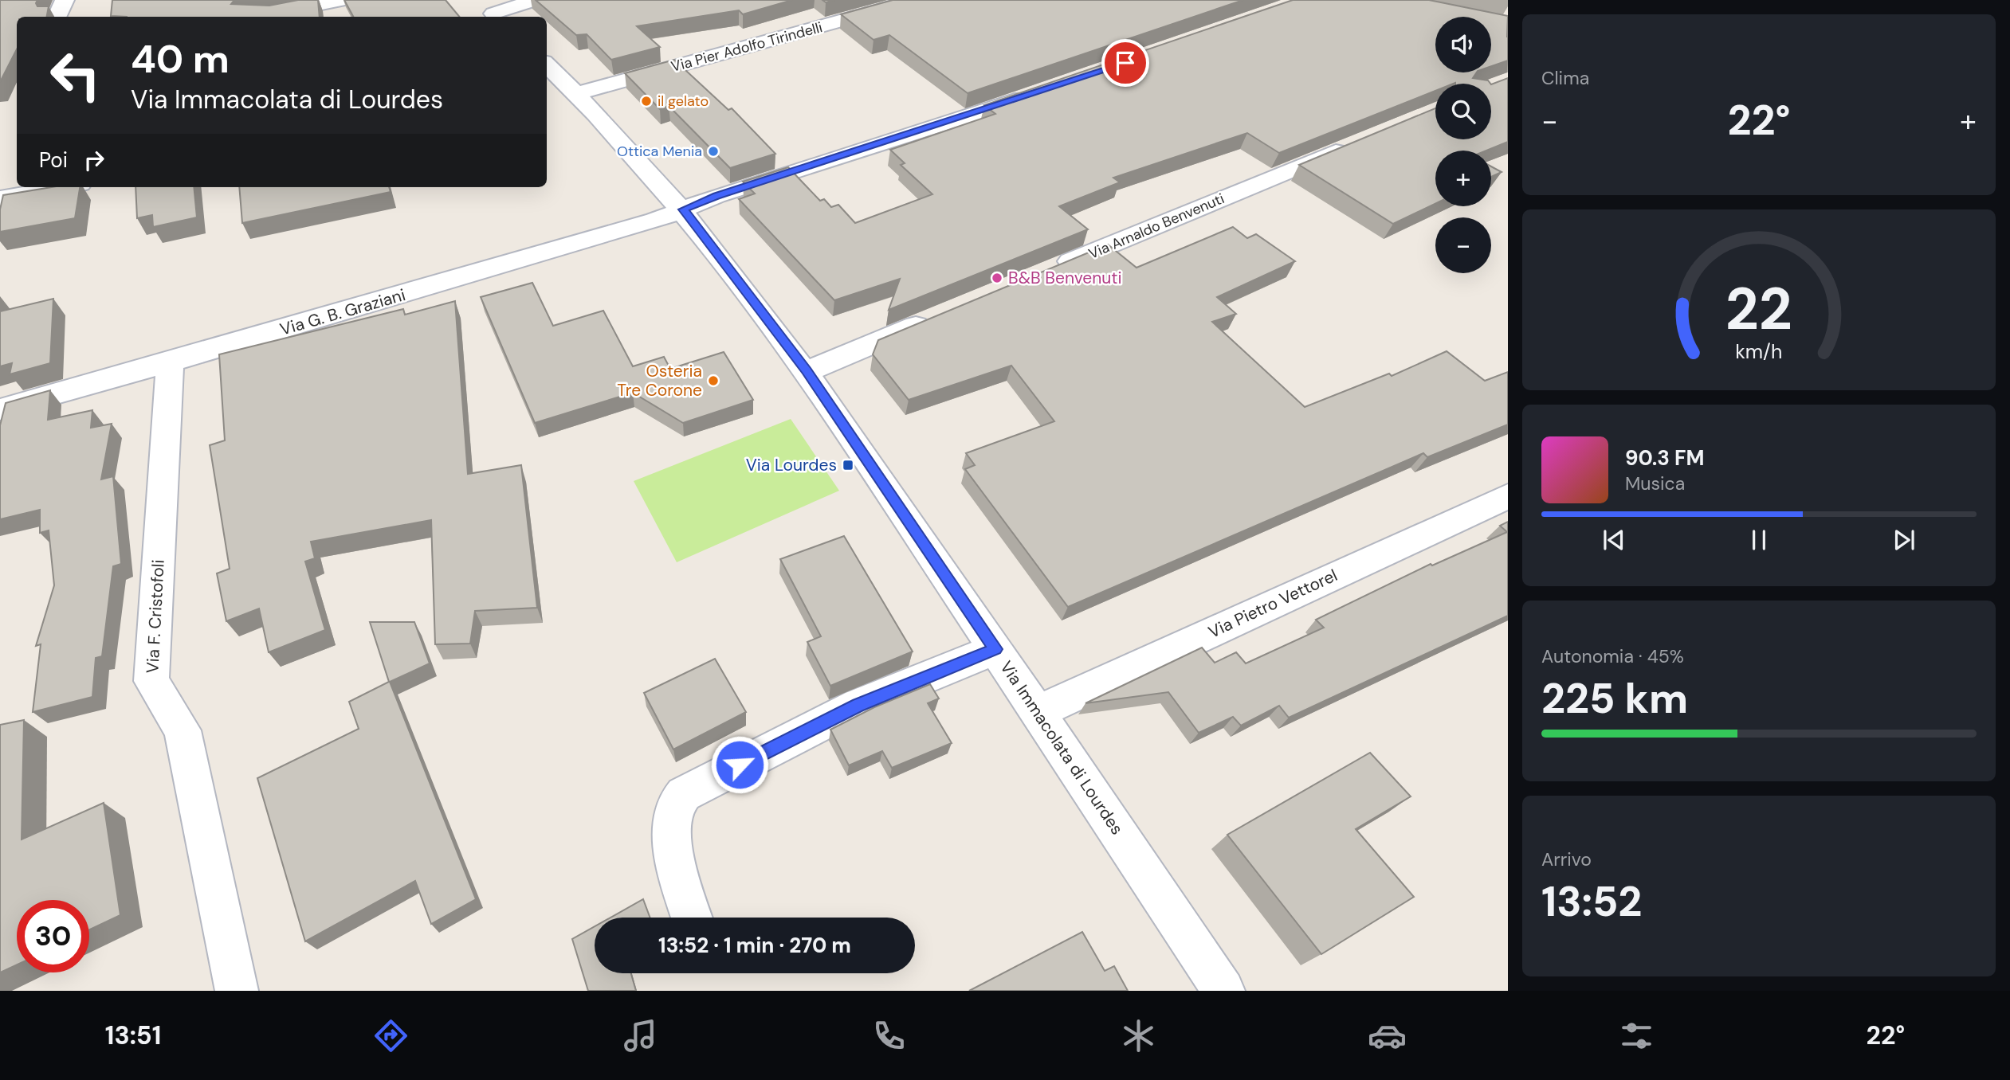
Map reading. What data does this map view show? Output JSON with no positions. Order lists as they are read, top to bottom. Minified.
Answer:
{"streets":{"street":["Via Pier Adolfo Tirindelli","Via Arnaldo Benvenuti","Via G. B. Graziani","Via Pietro Vettorel","Via F. Cristofoli","Via Immacolata di Lourdes"]},"crossings":[["Via Pier Adolfo Tirindelli","Via Immacolata di Lourdes"],["Via G. B. Graziani","Via F. Cristofoli"],["Via G. B. Graziani","Via Immacolata di Lourdes"],["Via Pietro Vettorel","Via Immacolata di Lourdes"]],"places":{"other":["il gelato","Ottica Menia","B&B Benvenuti","Osteria Tre Corone"],"transit":["Via Lourdes"]},"page":{"tile":["Clima",["Autonomia · 45%","225 km"],["Arrivo","13:52"]],"map_buttons":["+","−"],"turn":["40 m","Via Immacolata di Lourdes"],"heat":["−","22°","+"],"then":"Poi","song":["90.3 FM","Musica"],"limit":"30","trip":"13:52 · 1 min · 270 m","tabs":["13:51","22°"],"gauge":["22","km/h"]}}
